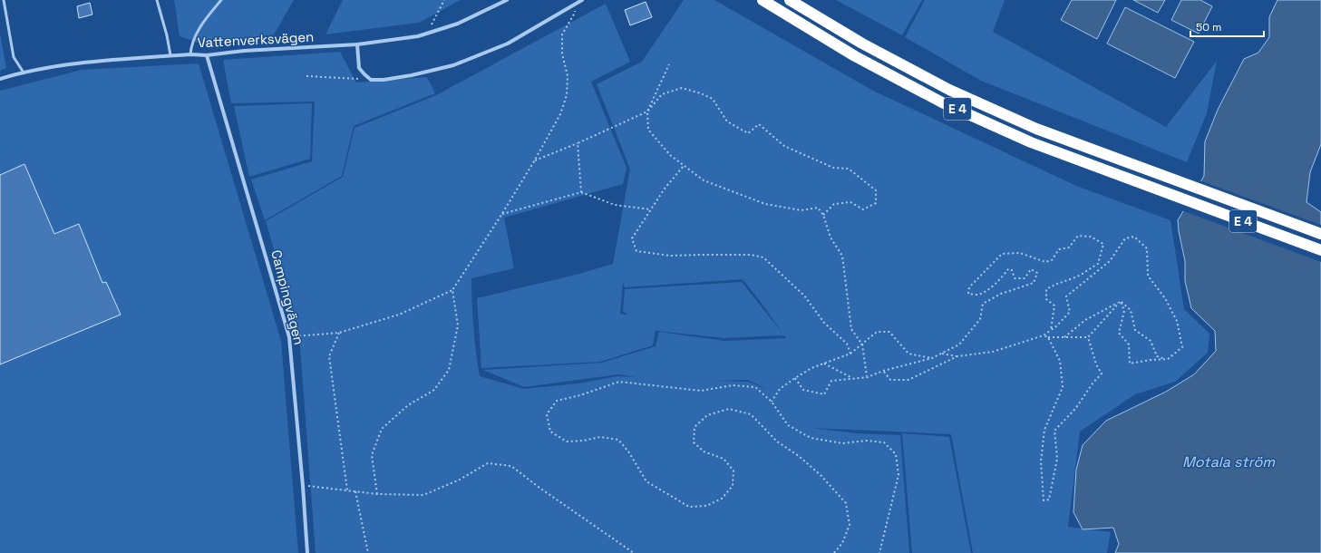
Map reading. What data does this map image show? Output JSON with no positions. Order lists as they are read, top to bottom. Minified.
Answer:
{"streets":{"highway":["E 4"],"street":["Vattenverksvägen","Campingvägen"]},"crossings":[["Vattenverksvägen","Campingvägen"]],"water":["Motala ström"],"scale_bar":"50 m"}
